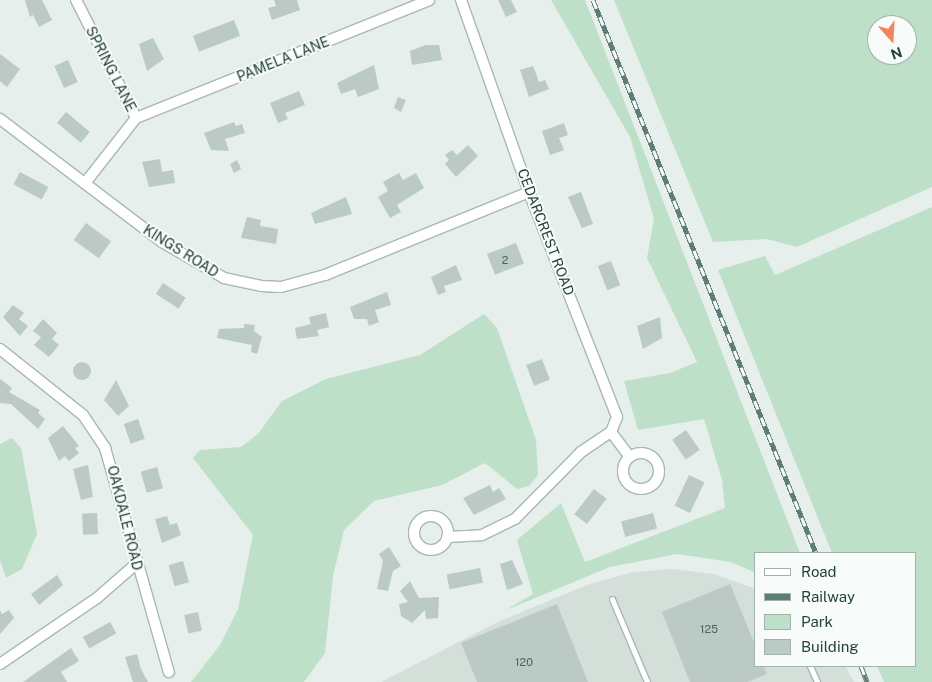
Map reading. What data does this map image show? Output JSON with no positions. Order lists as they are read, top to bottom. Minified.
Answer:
{"streets":{"street":["PAMELA LANE","SPRING LANE","CEDARCREST ROAD","KINGS ROAD","OAKDALE ROAD"]},"crossings":[["PAMELA LANE","SPRING LANE"],["SPRING LANE","KINGS ROAD"],["CEDARCREST ROAD","KINGS ROAD"]],"house_numbers":["2","125","120"],"legend":["Road","Railway","Park","Building"],"north":"bottom"}
